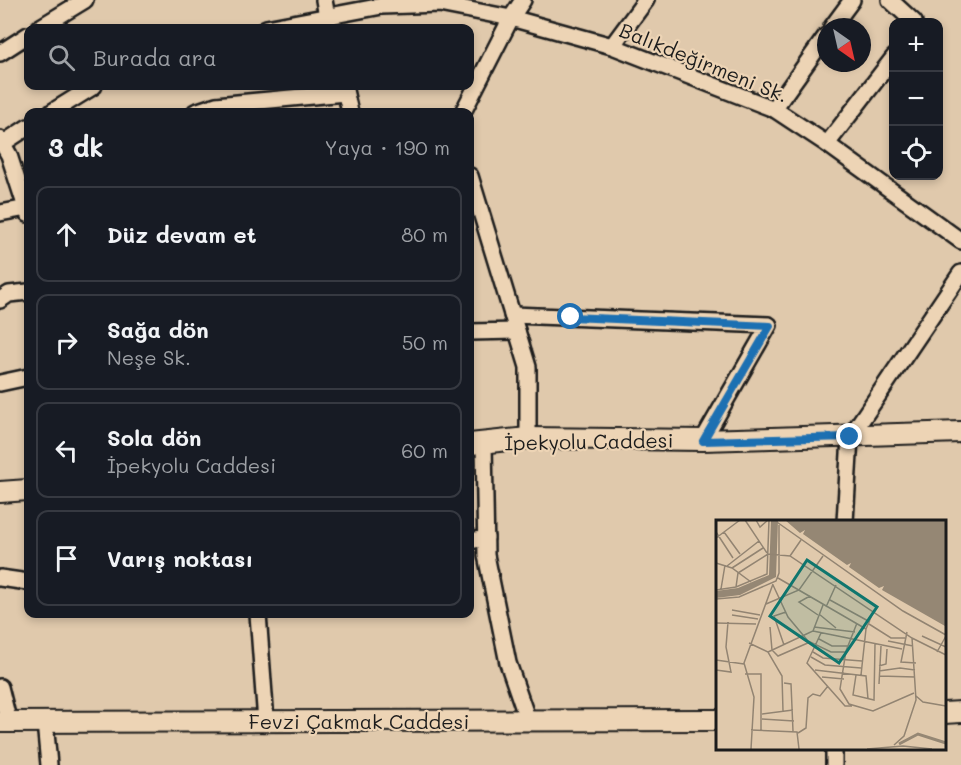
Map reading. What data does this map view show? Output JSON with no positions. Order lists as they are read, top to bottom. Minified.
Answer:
{"streets":{"street":["Balıkdeğirmeni Sk.","İpekyolu Caddesi","Fevzi Çakmak Caddesi"]},"north":"bottom right","page":{"map_buttons":["+","−"],"search":"Burada ara","heading":["3 dk","Yaya · 190 m"],"list":[["Düz devam et","80 m"],["Sağa dön","Neşe Sk.","50 m"],["Sola dön","İpekyolu Caddesi","60 m"],"Varış noktası"]}}
